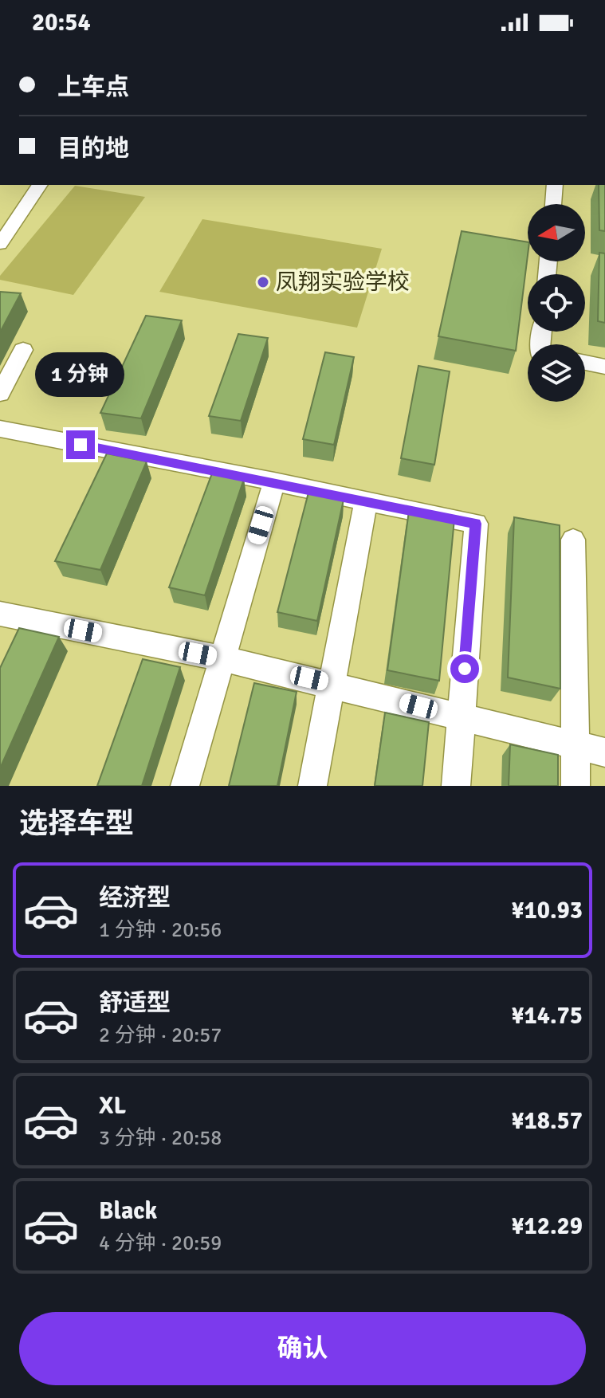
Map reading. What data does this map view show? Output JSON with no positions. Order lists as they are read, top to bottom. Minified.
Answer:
{"places":["凤翔实验学校"],"north":"left","page":{"status":"20:54","banner":["上车点","目的地"],"bubble":"1 分钟","heading":"选择车型","list":[{"name":"经济型","note":"1 分钟 · 20:56","value":"¥10.93"},{"name":"舒适型","note":"2 分钟 · 20:57","value":"¥14.75"},{"name":"XL","note":"3 分钟 · 20:58","value":"¥18.57"},{"name":"Black","note":"4 分钟 · 20:59","value":"¥12.29"}],"buttons":"确认"}}
